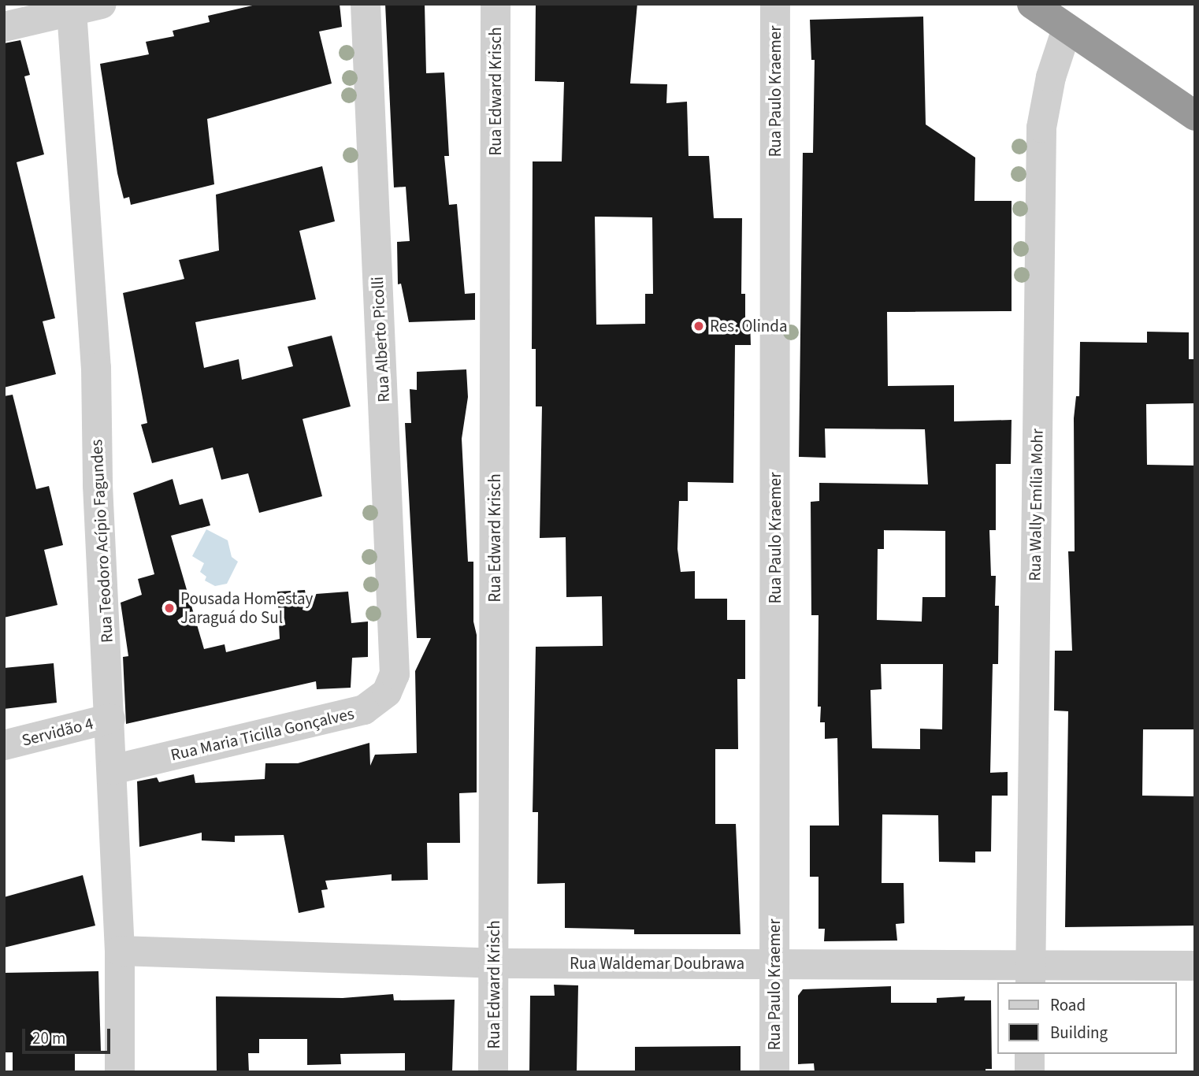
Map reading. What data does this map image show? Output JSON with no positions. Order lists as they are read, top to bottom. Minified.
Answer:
{"streets":{"street":["Rua Edward Krisch","Rua Paulo Kraemer","Rua Alberto Picolli","Rua Wally Emília Mohr","Rua Teodoro Acípio Fagundes","Servidão 4","Rua Maria Ticilla Gonçalves","Rua Waldemar Doubrawa"]},"crossings":[["Rua Edward Krisch","Rua Waldemar Doubrawa"],["Rua Paulo Kraemer","Rua Waldemar Doubrawa"],["Rua Alberto Picolli","Rua Maria Ticilla Gonçalves"],["Rua Wally Emília Mohr","Rua Waldemar Doubrawa"],["Rua Teodoro Acípio Fagundes","Servidão 4"],["Rua Teodoro Acípio Fagundes","Rua Maria Ticilla Gonçalves"],["Rua Teodoro Acípio Fagundes","Rua Waldemar Doubrawa"]],"places":["Res. Olinda","Pousada Homestay Jaraguá do Sul"],"legend":["Road","Building"],"scale_bar":"20 m"}
